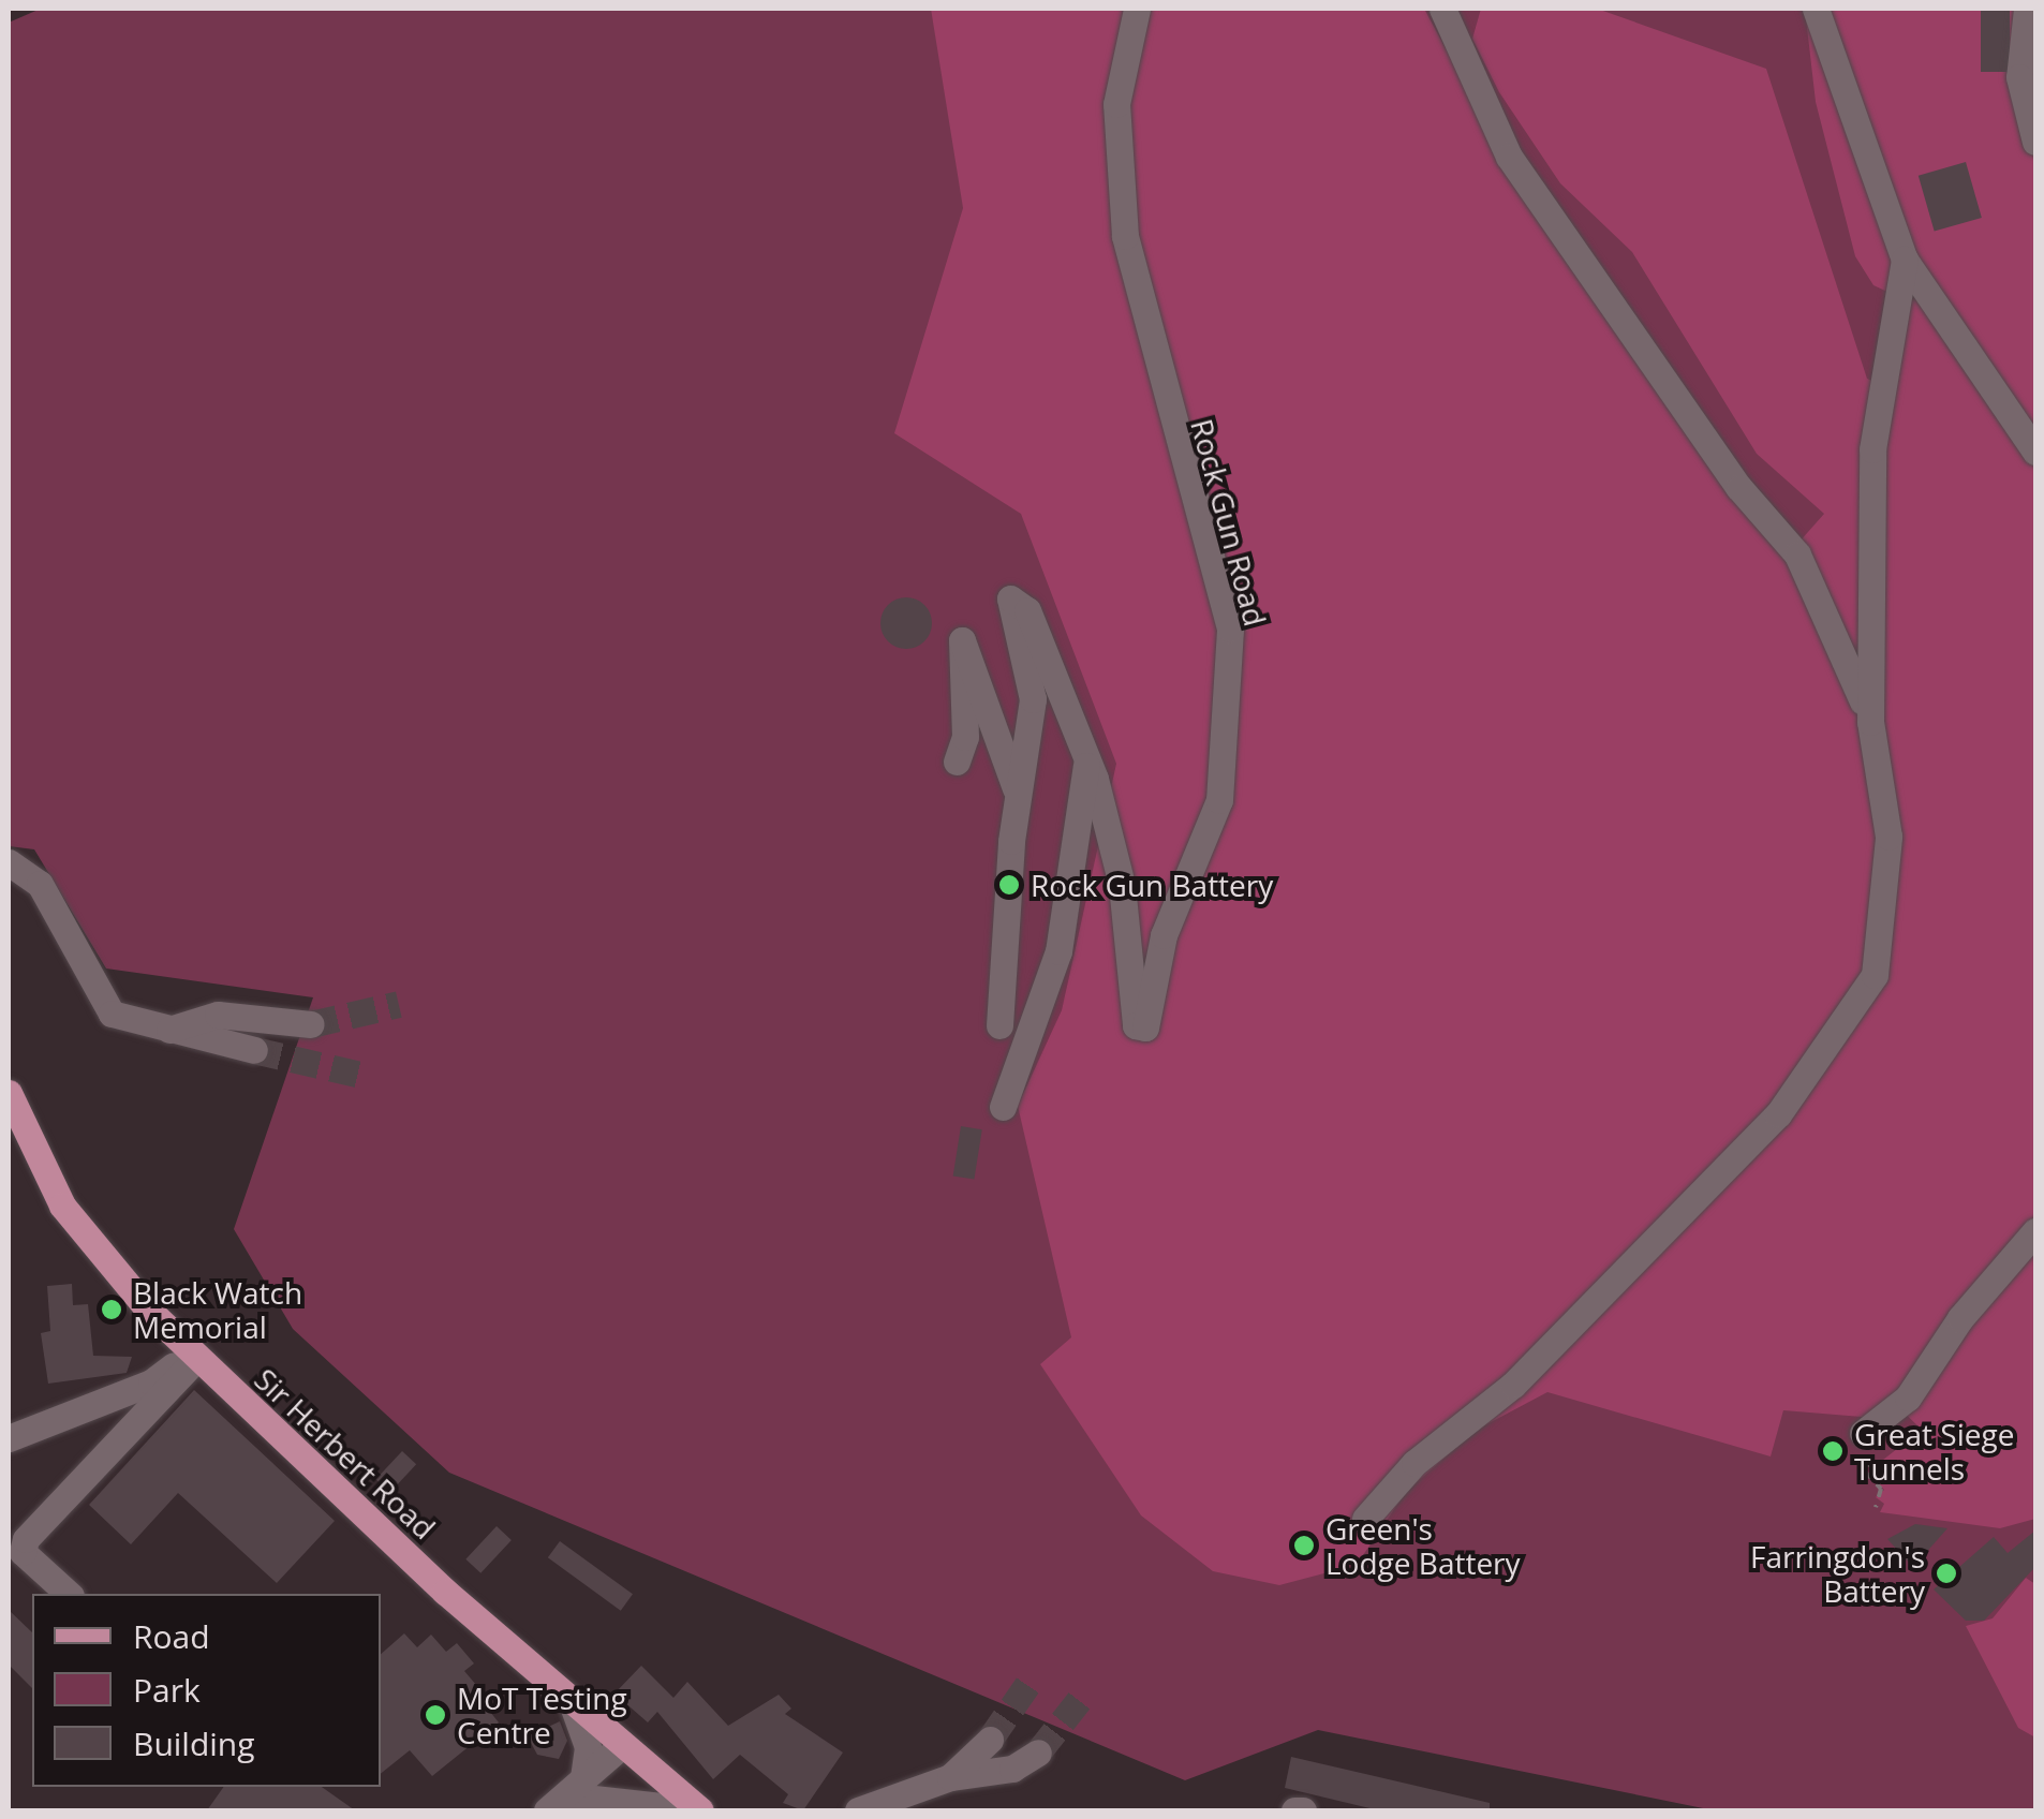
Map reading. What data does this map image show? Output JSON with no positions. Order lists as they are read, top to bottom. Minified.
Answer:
{"streets":{"main road":["Sir Herbert Road"],"street":["Rock Gun Road"]},"places":["Rock Gun Battery","Black Watch Memorial","Great Siege Tunnels","Green's Lodge Battery","Farringdon's Battery","MoT Testing Centre"],"legend":["Road","Park","Building"]}
